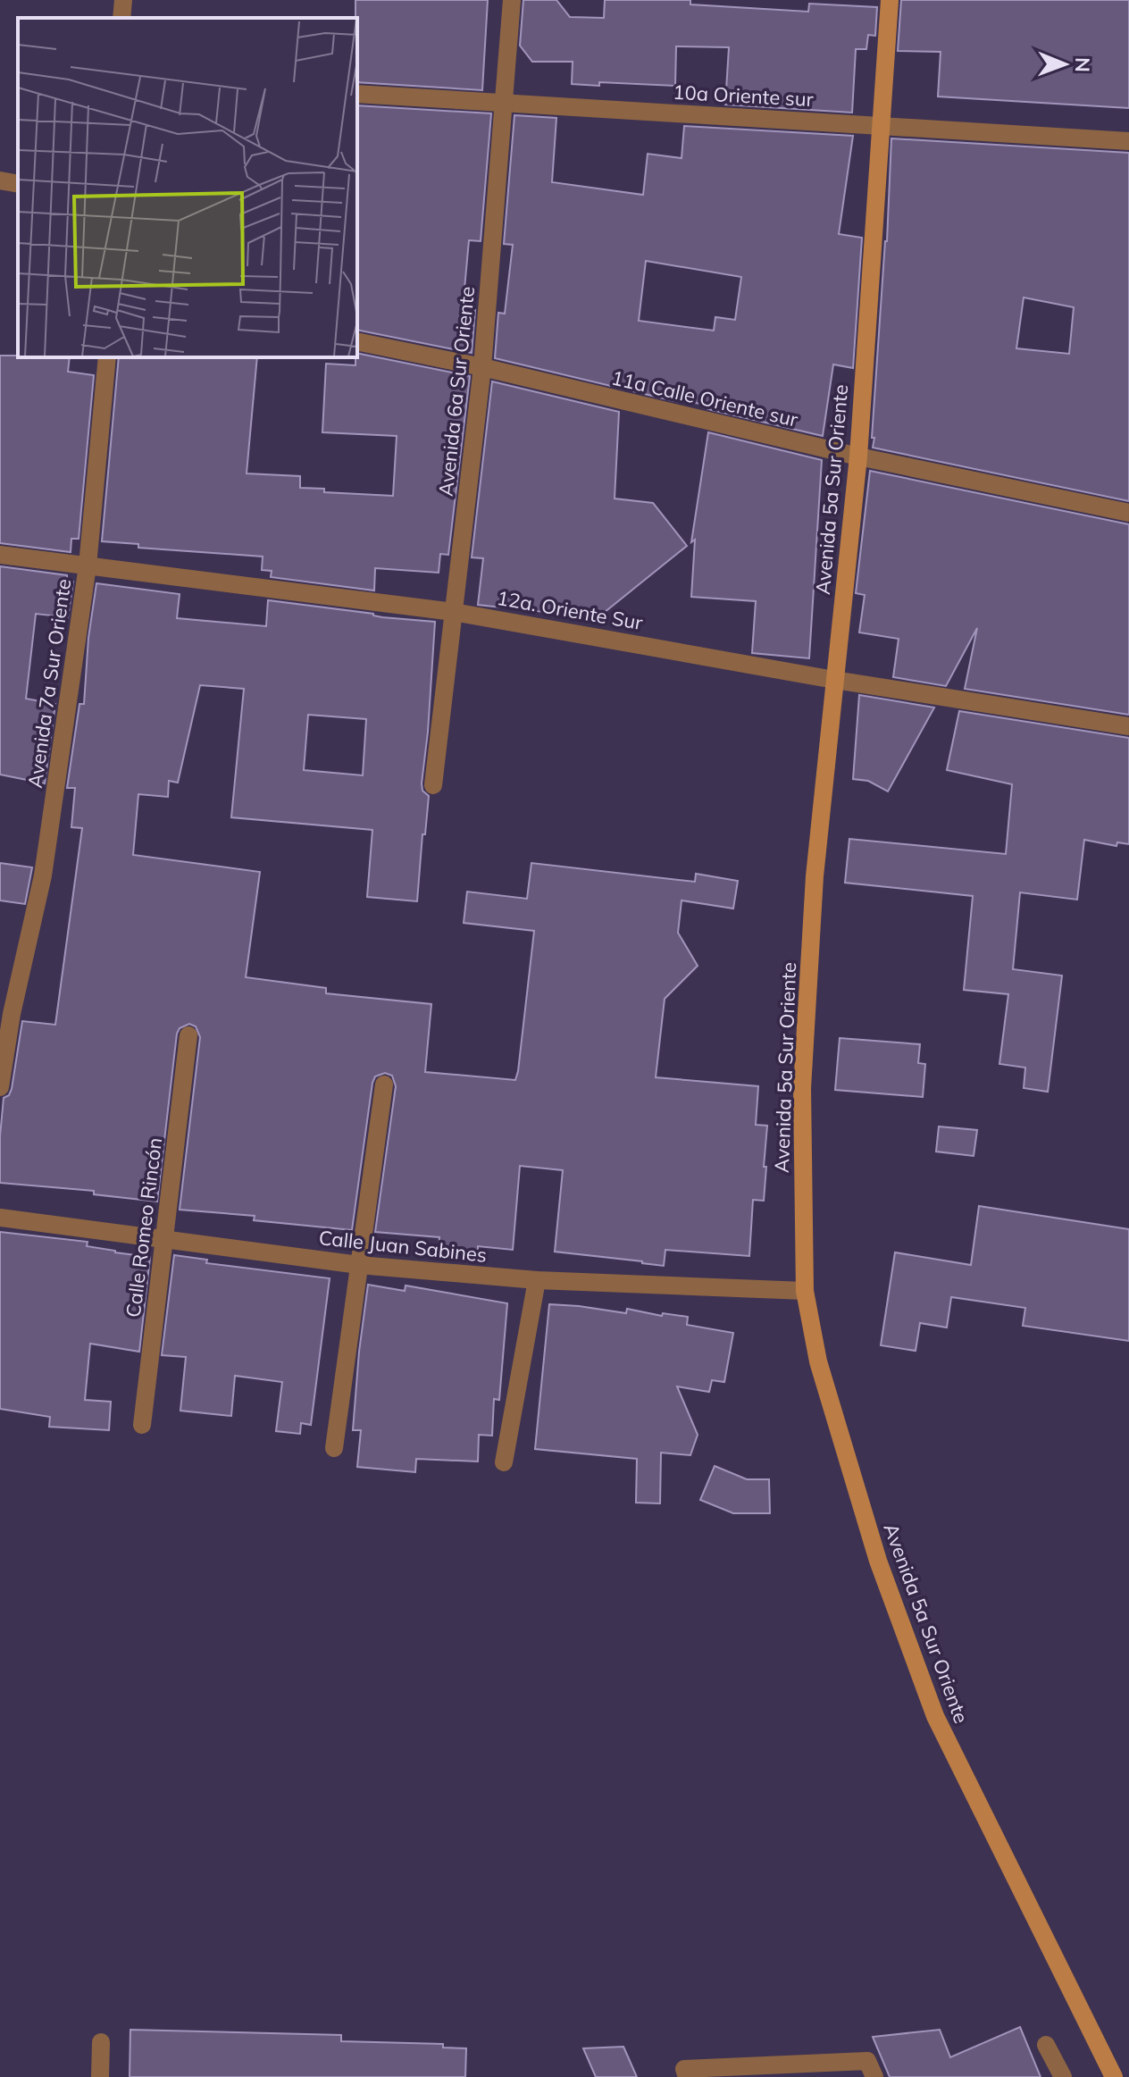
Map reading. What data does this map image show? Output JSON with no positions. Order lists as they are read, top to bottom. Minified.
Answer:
{"streets":{"street":["10a Oriente sur","Avenida 6a Sur Oriente","11a Calle Oriente sur","Avenida 5a Sur Oriente","12a. Oriente Sur","Avenida 7a Sur Oriente","Calle Romeo Rincón","Calle Juan Sabines"]},"crossings":[["10a Oriente sur","Avenida 6a Sur Oriente"],["10a Oriente sur","Avenida 5a Sur Oriente"],["Avenida 6a Sur Oriente","11a Calle Oriente sur"],["Avenida 6a Sur Oriente","12a. Oriente Sur"],["11a Calle Oriente sur","Avenida 5a Sur Oriente"],["Avenida 5a Sur Oriente","12a. Oriente Sur"],["Avenida 5a Sur Oriente","Calle Juan Sabines"],["12a. Oriente Sur","Avenida 7a Sur Oriente"],["Calle Romeo Rincón","Calle Juan Sabines"]],"north":"right"}
